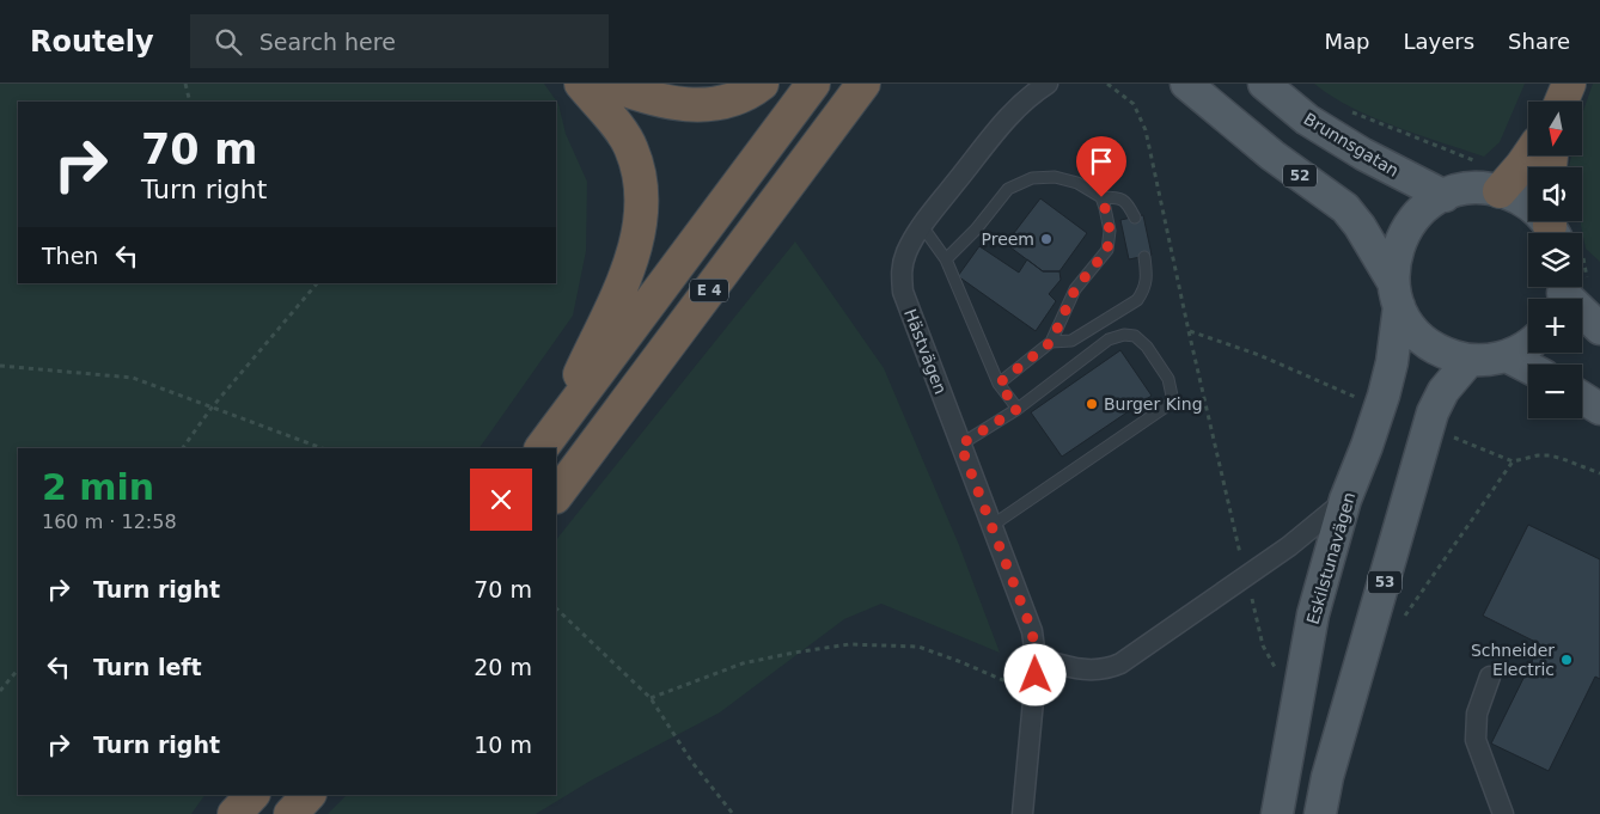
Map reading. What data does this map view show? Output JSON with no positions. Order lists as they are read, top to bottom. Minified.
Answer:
{"streets":{"highway":["E 4"],"main road":["Brunnsgatan","52","Eskilstunavägen","53"],"street":["Hästvägen"]},"crossings":[["Brunnsgatan","Eskilstunavägen"],["52","Eskilstunavägen"],["52","53"]],"places":["Preem","Burger King","Schneider Electric"],"north":"bottom","page":{"header":"Routely","search":"Search here","nav":["Map","Layers","Share"],"map_buttons":["+","−"],"turn":["70 m","Turn right"],"then":"Then","heading":["2 min","160 m · 12:58"],"list":[{"name":"Turn right","value":"70 m"},{"name":"Turn left","value":"20 m"},{"name":"Turn right","value":"10 m"}]}}
